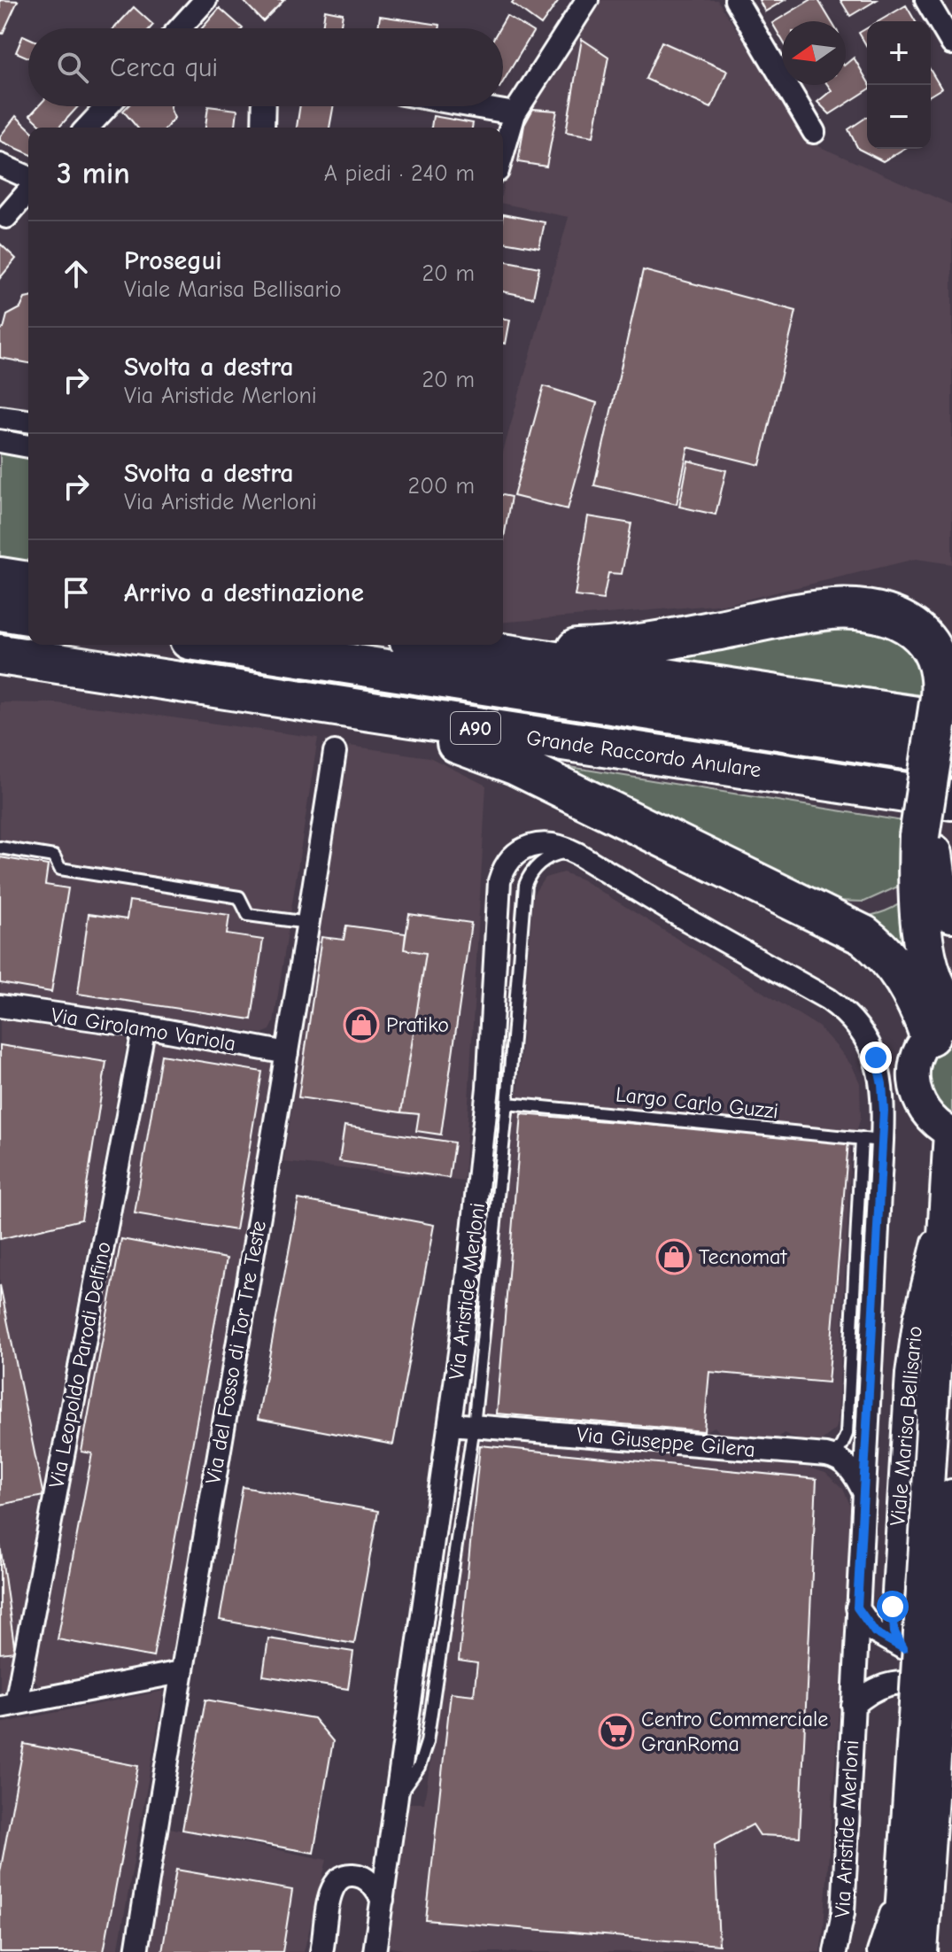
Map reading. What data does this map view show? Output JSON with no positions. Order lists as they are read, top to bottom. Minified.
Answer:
{"streets":{"highway":["A90","Grande Raccordo Anulare"],"main road":["Viale Marisa Bellisario"],"street":["Via Girolamo Variola","Via Aristide Merloni","Via del Fosso di Tor Tre Teste","Via Leopoldo Parodi Delfino","Via Giuseppe Gilera"],"lane":["Largo Carlo Guzzi"]},"crossings":[["Via Girolamo Variola","Via del Fosso di Tor Tre Teste"],["Via Girolamo Variola","Via Leopoldo Parodi Delfino"],["Largo Carlo Guzzi","Via Aristide Merloni"],["Via Aristide Merloni","Via Giuseppe Gilera"]],"places":{"shop":["Pratiko","Tecnomat"],"supermarket":["Centro Commerciale GranRoma"]},"north":"left","page":{"map_buttons":["+","−"],"search":"Cerca qui","heading":["3 min","A piedi · 240 m"],"list":[["Prosegui","Viale Marisa Bellisario","20 m"],["Svolta a destra","Via Aristide Merloni","20 m"],["Svolta a destra","Via Aristide Merloni","200 m"],"Arrivo a destinazione"]}}
